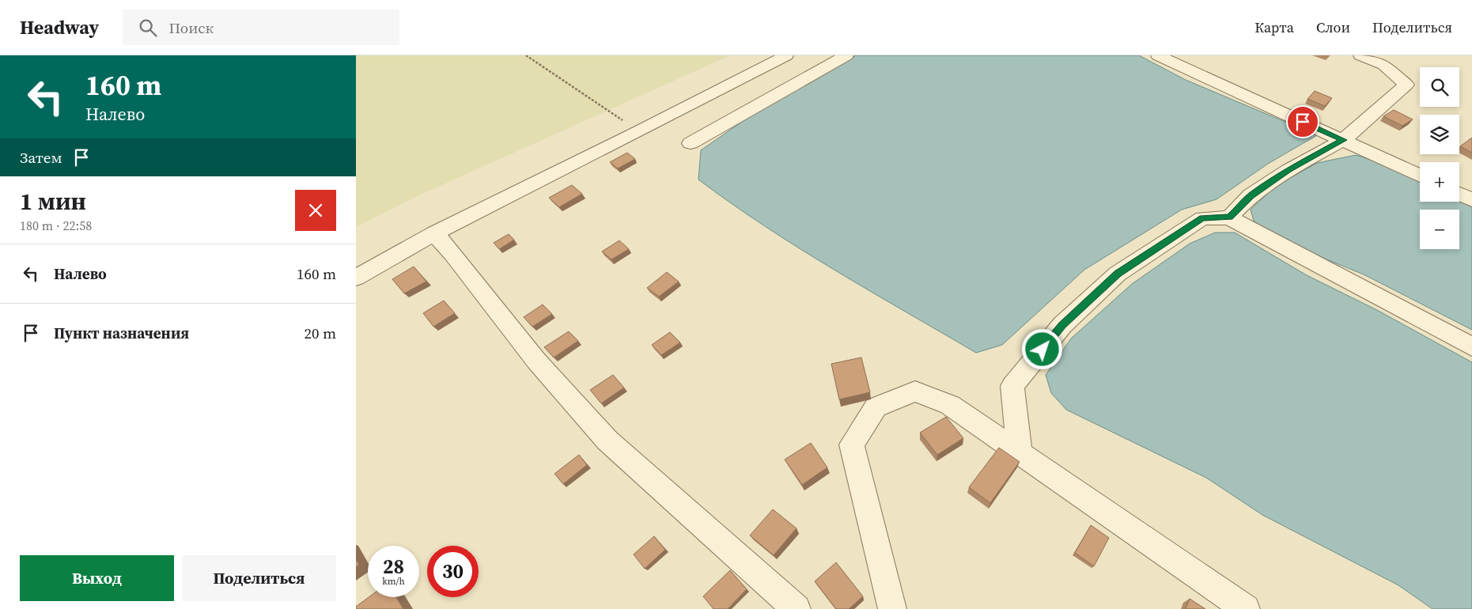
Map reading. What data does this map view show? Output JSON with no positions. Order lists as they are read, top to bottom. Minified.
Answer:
{"page":{"header":"Headway","search":"Поиск","nav":["Карта","Слои","Поделиться"],"turn":["160 m","Налево"],"map_buttons":["+","−"],"then":"Затем","heading":["1 мин","180 m · 22:58"],"list":[{"name":"Налево","value":"160 m"},{"name":"Пункт назначения","value":"20 m"}],"speed":"28 km/h","limit":"30","buttons":["Выход","Поделиться"]}}
